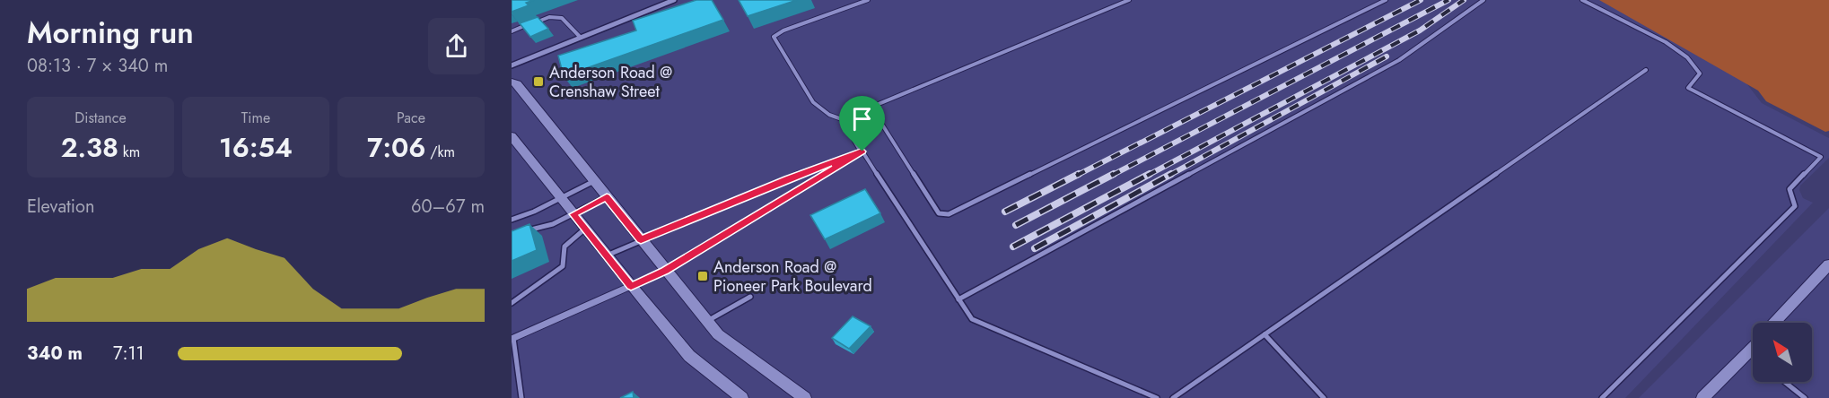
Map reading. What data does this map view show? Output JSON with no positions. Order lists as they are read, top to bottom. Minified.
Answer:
{"places":{"transit":["Anderson Road @ Crenshaw Street","Anderson Road @ Pioneer Park Boulevard"]},"north":"top left","page":{"heading":["Morning run","08:13 · 7 × 340 m"],"stats":[["Distance","2.38 km"],["Time","16:54"],["Pace","7:06 /km"]],"chart":["Elevation","60–67 m"],"list":[{"name":"340 m","note":"7:11"}]}}
